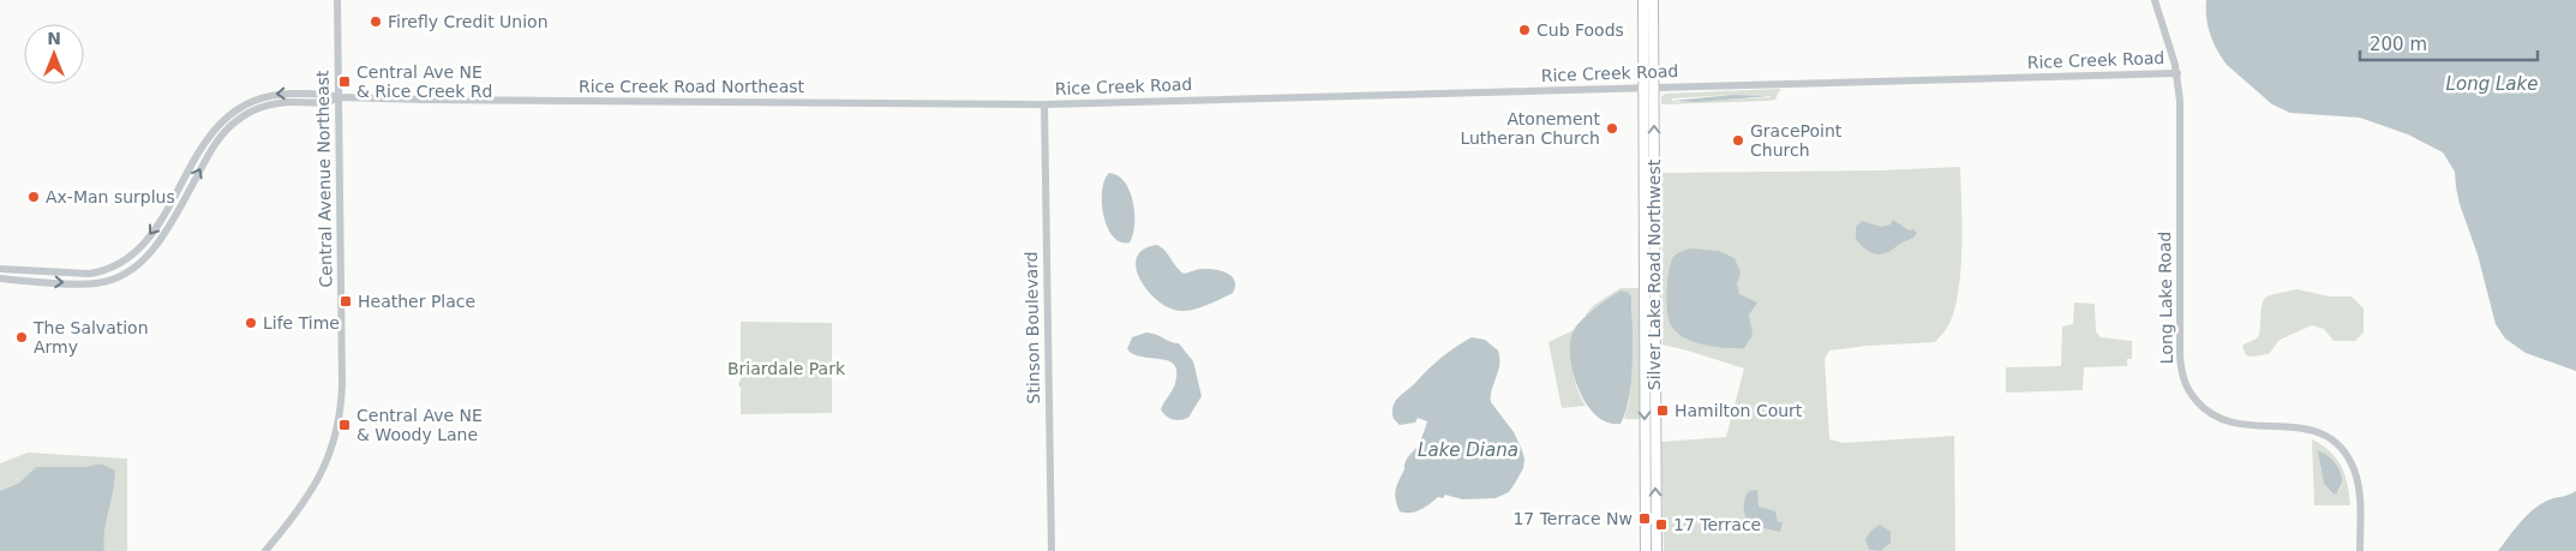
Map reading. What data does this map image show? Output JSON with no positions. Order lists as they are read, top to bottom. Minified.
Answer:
{"streets":{"main road":["Silver Lake Road Northwest"],"street":["Rice Creek Road","Rice Creek Road Northeast","Central Avenue Northeast","Long Lake Road","Stinson Boulevard"]},"crossings":[["Rice Creek Road","Rice Creek Road Northeast"],["Rice Creek Road","Silver Lake Road Northwest"],["Rice Creek Road","Long Lake Road"],["Rice Creek Road","Stinson Boulevard"],["Rice Creek Road Northeast","Central Avenue Northeast"],["Rice Creek Road Northeast","Stinson Boulevard"]],"water":["Long Lake","Lake Diana"],"parks":["Briardale Park"],"places":{"other":["Firefly Credit Union","Cub Foods","Atonement Lutheran Church","GracePoint Church","Ax-Man surplus","Life Time","The Salvation Army"],"transit":["Central Ave NE & Rice Creek Rd","Heather Place","Hamilton Court","Central Ave NE & Woody Lane","17 Terrace Nw","17 Terrace"]},"scale_bar":"200 m","north":"top"}
